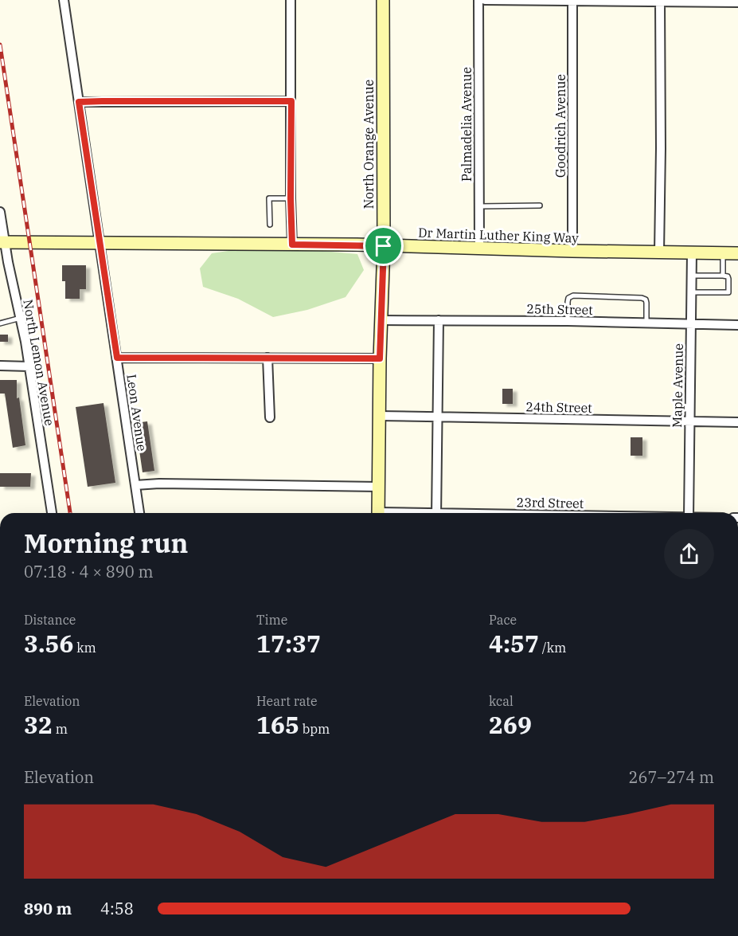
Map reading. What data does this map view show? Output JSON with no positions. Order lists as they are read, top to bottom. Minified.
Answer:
{"streets":{"street":["Palmadelia Avenue","Goodrich Avenue","North Orange Avenue","Dr Martin Luther King Way","25th Street","North Lemon Avenue","Maple Avenue","24th Street","Leon Avenue"]},"crossings":[["Palmadelia Avenue","Dr Martin Luther King Way"],["Goodrich Avenue","Dr Martin Luther King Way"],["North Orange Avenue","Dr Martin Luther King Way"],["North Orange Avenue","25th Street"],["North Orange Avenue","24th Street"],["Dr Martin Luther King Way","North Lemon Avenue"],["Dr Martin Luther King Way","Maple Avenue"],["Dr Martin Luther King Way","Leon Avenue"],["25th Street","Maple Avenue"],["Maple Avenue","24th Street"]],"page":{"heading":["Morning run","07:18 · 4 × 890 m"],"stats":[["Distance","3.56 km"],["Time","17:37"],["Pace","4:57 /km"],["Elevation","32 m"],["Heart rate","165 bpm"],["kcal","269"]],"chart":["Elevation","267–274 m"],"list":[{"name":"890 m","note":"4:58"}]}}
